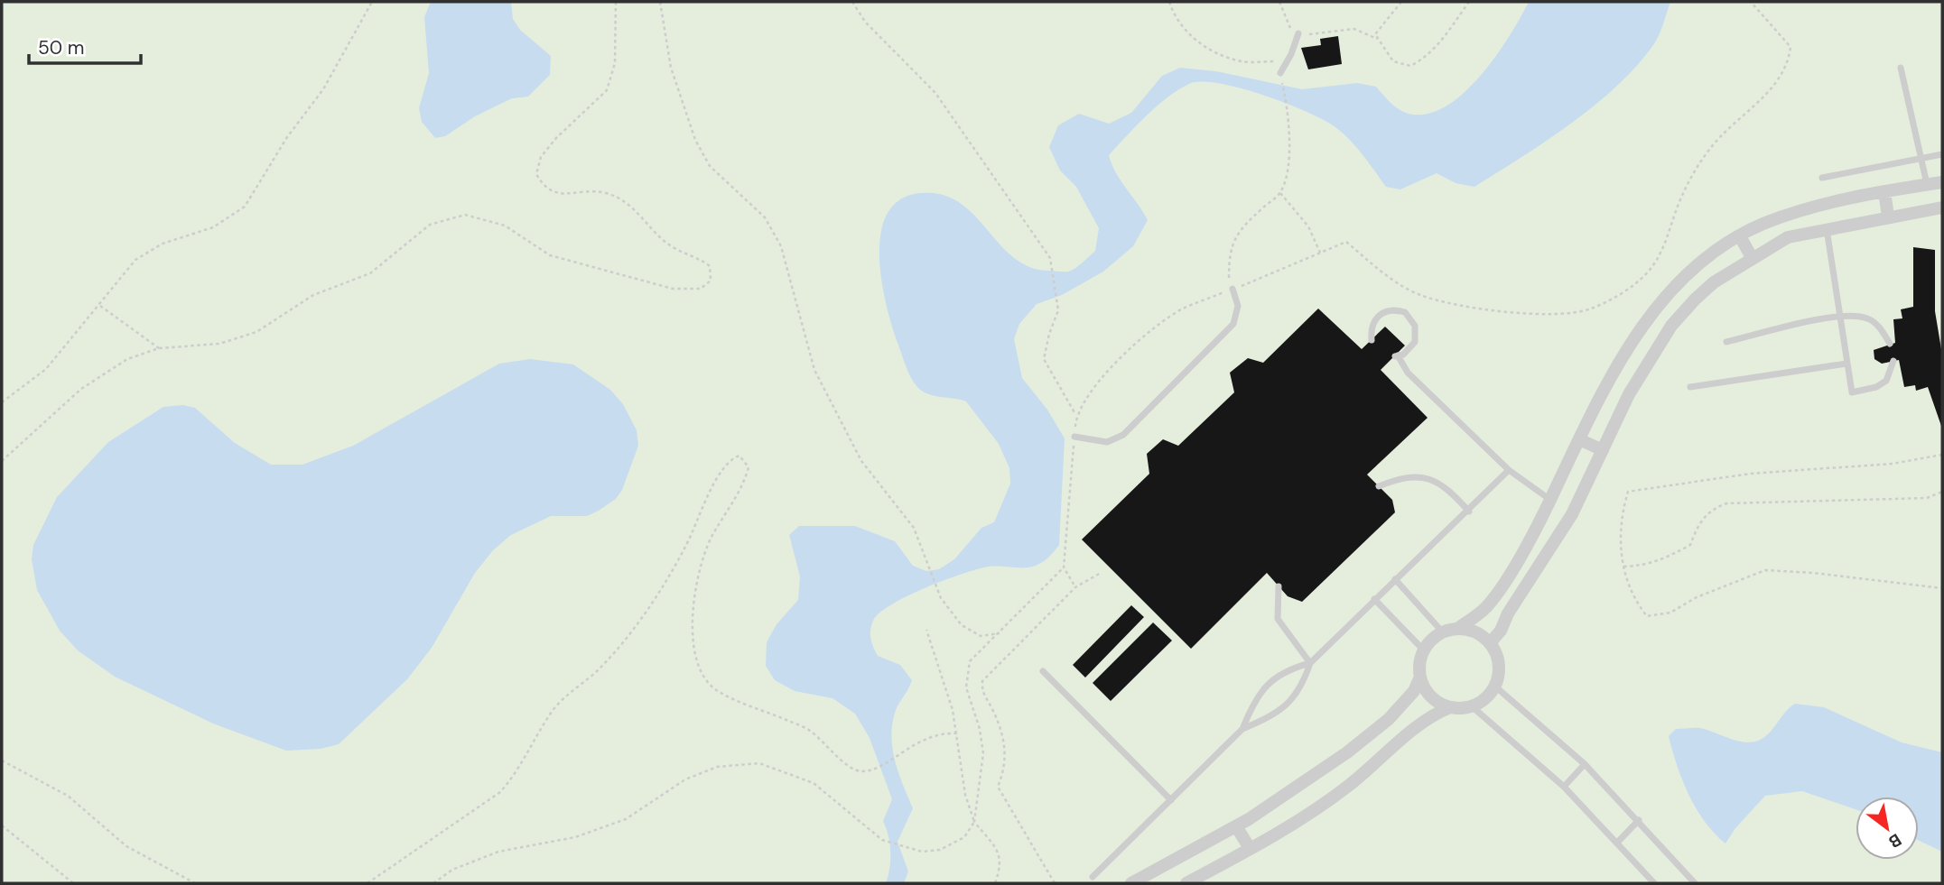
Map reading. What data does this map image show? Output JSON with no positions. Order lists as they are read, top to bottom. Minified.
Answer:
{"scale_bar":"50 m","north":"bottom right"}
